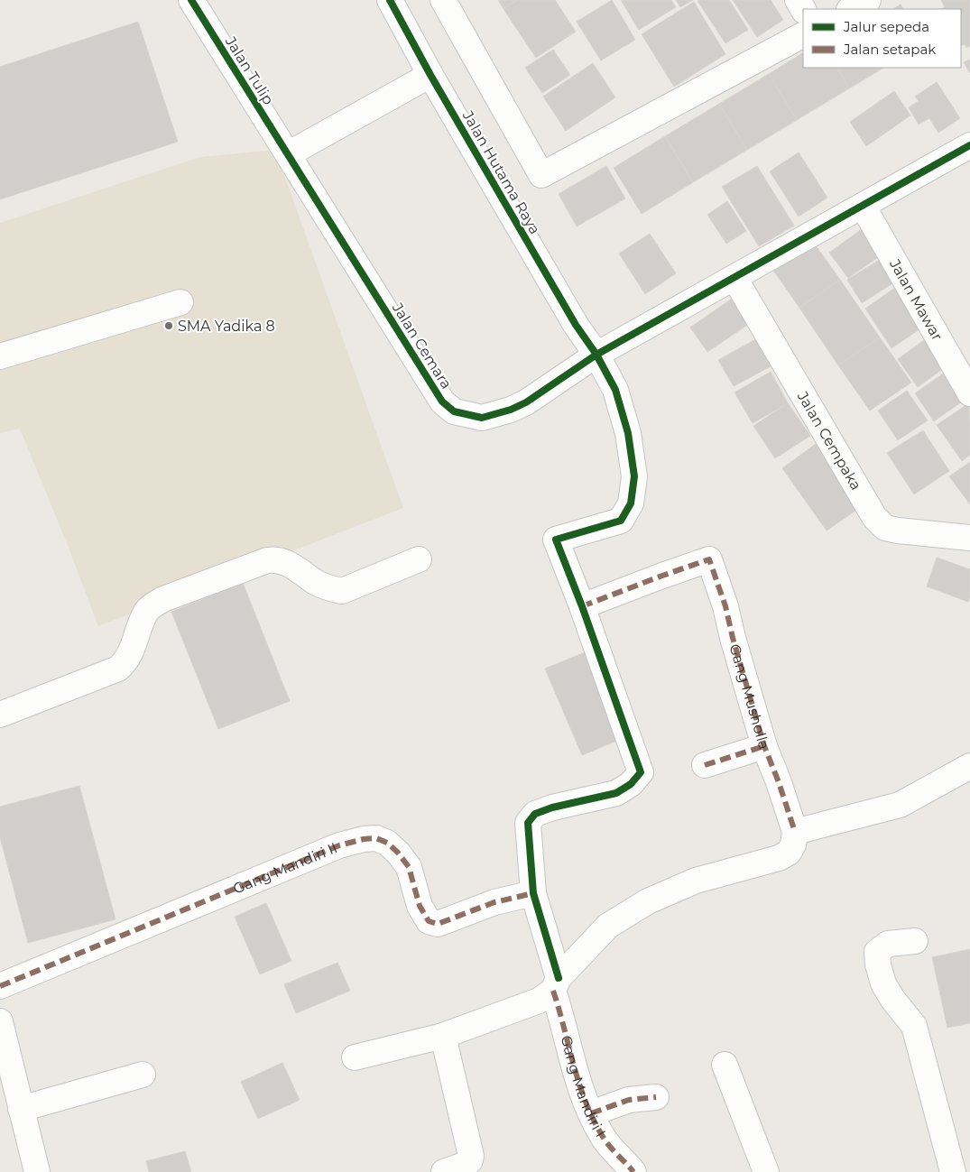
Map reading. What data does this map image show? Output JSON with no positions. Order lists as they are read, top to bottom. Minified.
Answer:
{"streets":{"street":["Jalan Tulip","Jalan Hutama Raya","Jalan Mawar","Jalan Cemara","Jalan Cempaka","Gang Musholla","Gang Mandiri II","Gang Mandiri I"]},"crossings":[["Jalan Tulip","Jalan Cemara"],["Jalan Hutama Raya","Jalan Cemara"],["Jalan Hutama Raya","Gang Musholla"],["Jalan Hutama Raya","Gang Mandiri I"],["Jalan Mawar","Jalan Cemara"],["Jalan Cemara","Jalan Cempaka"],["Gang Musholla","Gang Mandiri I"],["Gang Mandiri II","Gang Mandiri I"]],"places":["SMA Yadika 8"],"legend":["Jalur sepeda","Jalan setapak"]}
